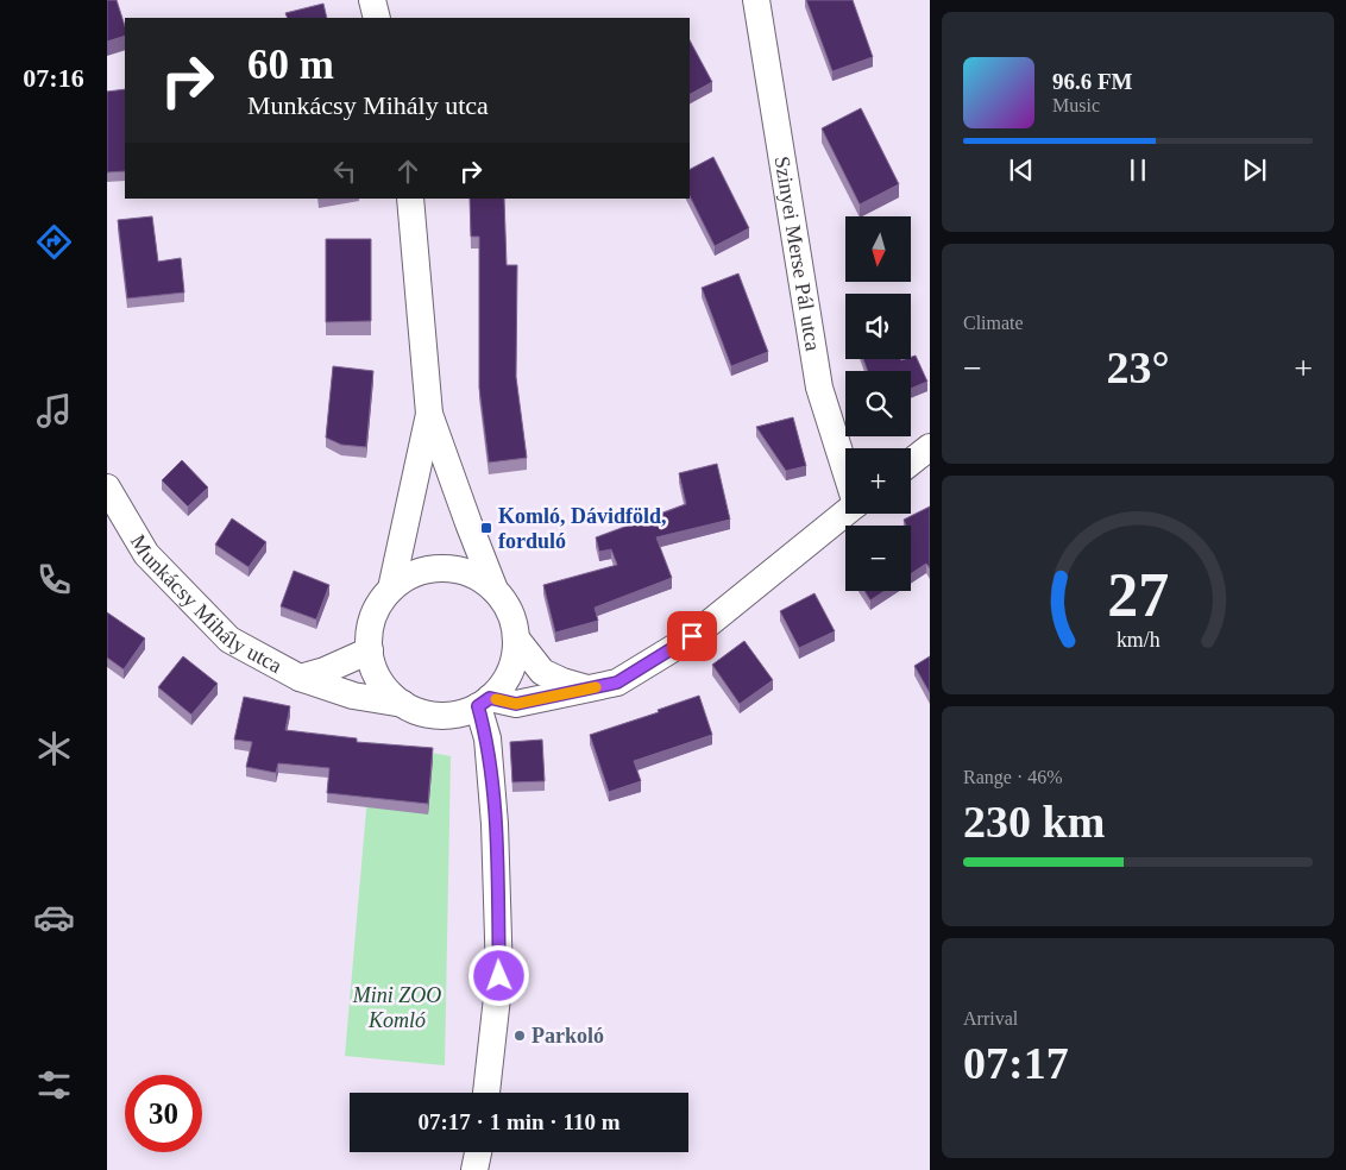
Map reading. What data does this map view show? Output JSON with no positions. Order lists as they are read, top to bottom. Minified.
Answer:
{"streets":{"street":["Szinyei Merse Pál utca","Munkácsy Mihály utca"]},"parks":["Mini ZOO Komló"],"places":{"transit":["Komló, Dávidföld, forduló"],"other":["Parkoló"]},"north":"bottom","page":{"tabs":"07:16","turn":["60 m","Munkácsy Mihály utca"],"song":["96.6 FM","Music"],"map_buttons":["+","−"],"tile":["Climate",["Range · 46%","230 km"],["Arrival","07:17"]],"heat":["−","23°","+"],"limit":"30","trip":"07:17 · 1 min · 110 m","gauge":["27","km/h"]}}
